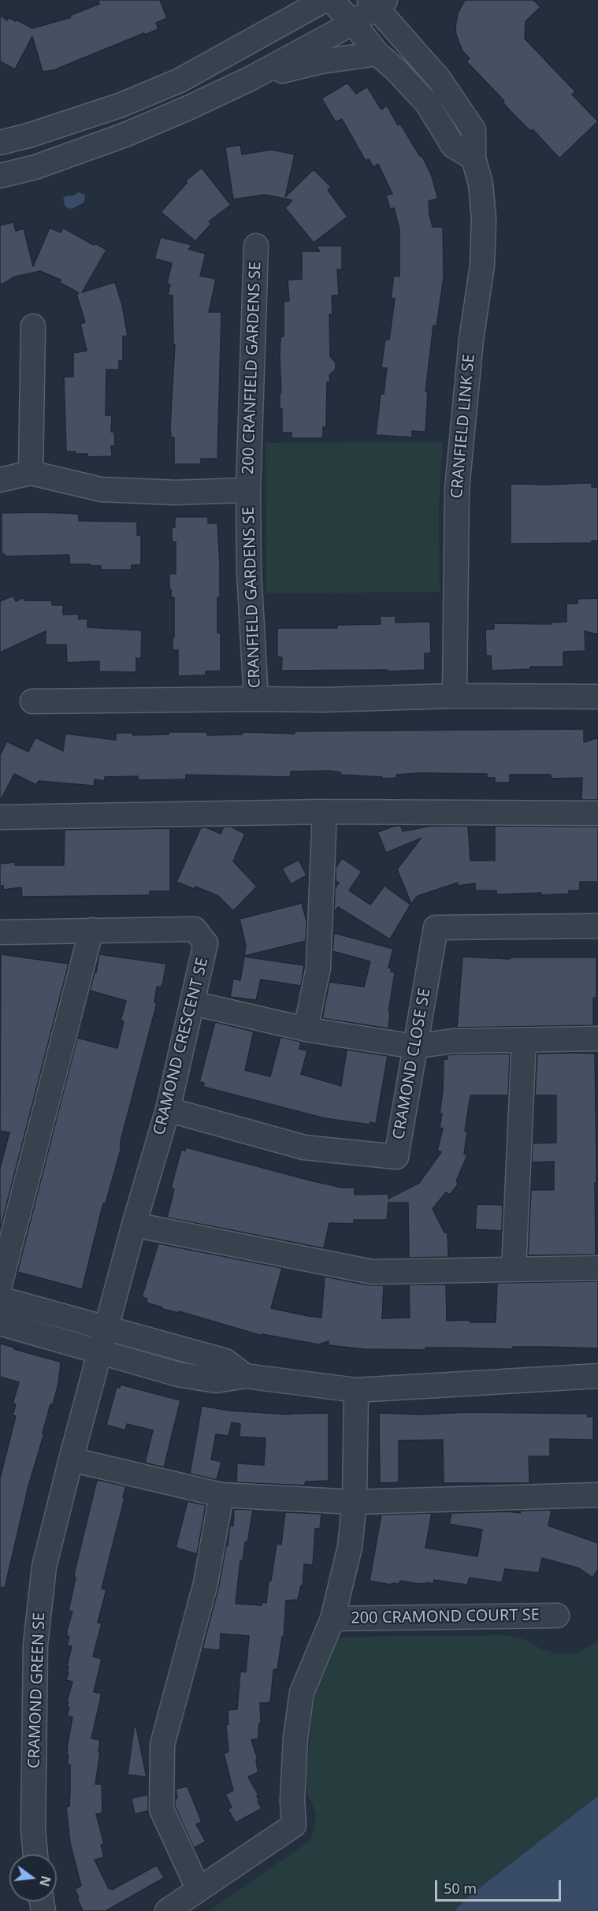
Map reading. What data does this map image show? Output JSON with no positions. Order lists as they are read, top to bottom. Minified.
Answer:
{"streets":{"street":["200 CRANFIELD GARDENS SE","CRANFIELD LINK SE","CRANFIELD GARDENS SE","CRAMOND CRESCENT SE","CRAMOND CLOSE SE","200 CRAMOND COURT SE","CRAMOND GREEN SE"]},"crossings":[["200 CRANFIELD GARDENS SE","CRANFIELD GARDENS SE"],["CRANFIELD LINK SE","CRANFIELD GARDENS SE"],["CRAMOND CRESCENT SE","CRAMOND CLOSE SE"],["CRAMOND CRESCENT SE","CRAMOND GREEN SE"]],"scale_bar":"50 m","north":"right"}
